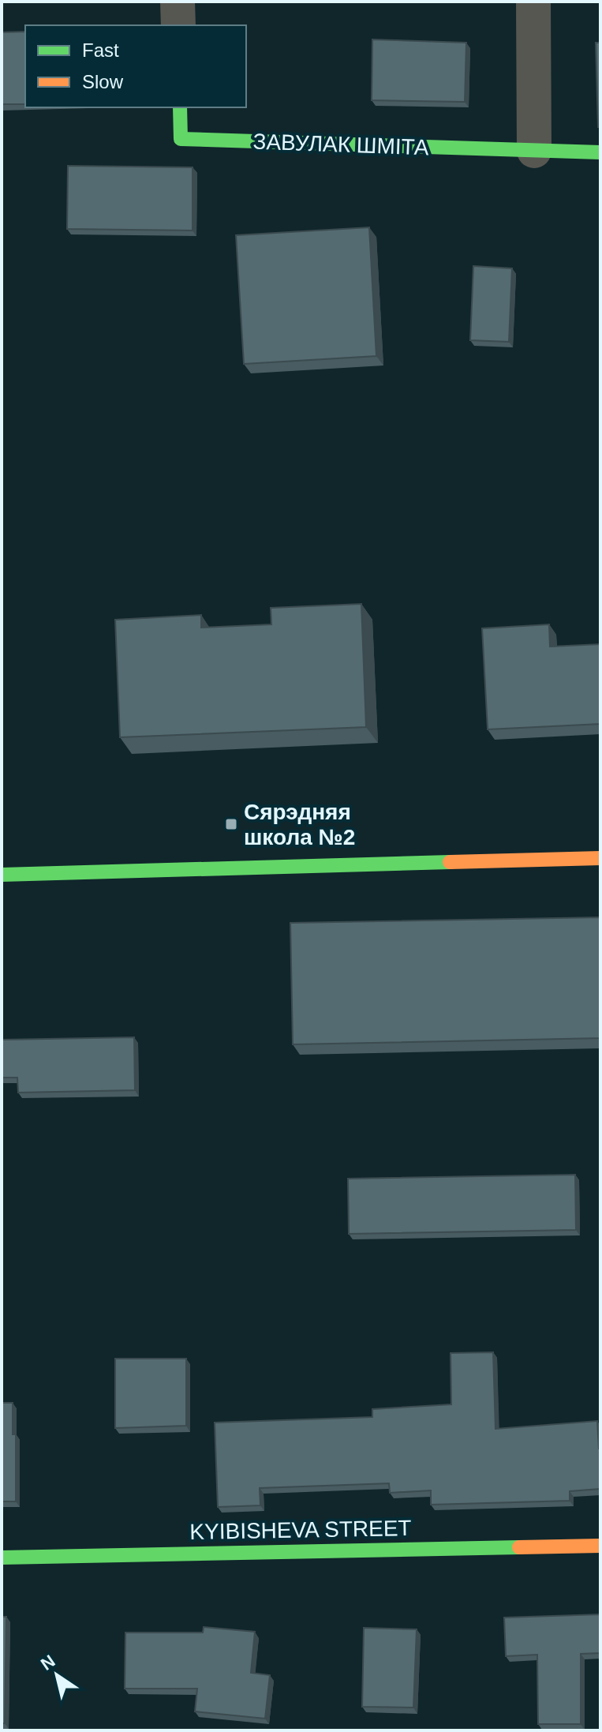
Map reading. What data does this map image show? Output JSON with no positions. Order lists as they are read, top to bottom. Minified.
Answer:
{"streets":{"street":["ЗАВУЛАК ШМІТА","KYIBISHEVA STREET"]},"places":{"transit":["Сярэдняя школа №2"]},"legend":["Fast","Slow"],"north":"top left"}
